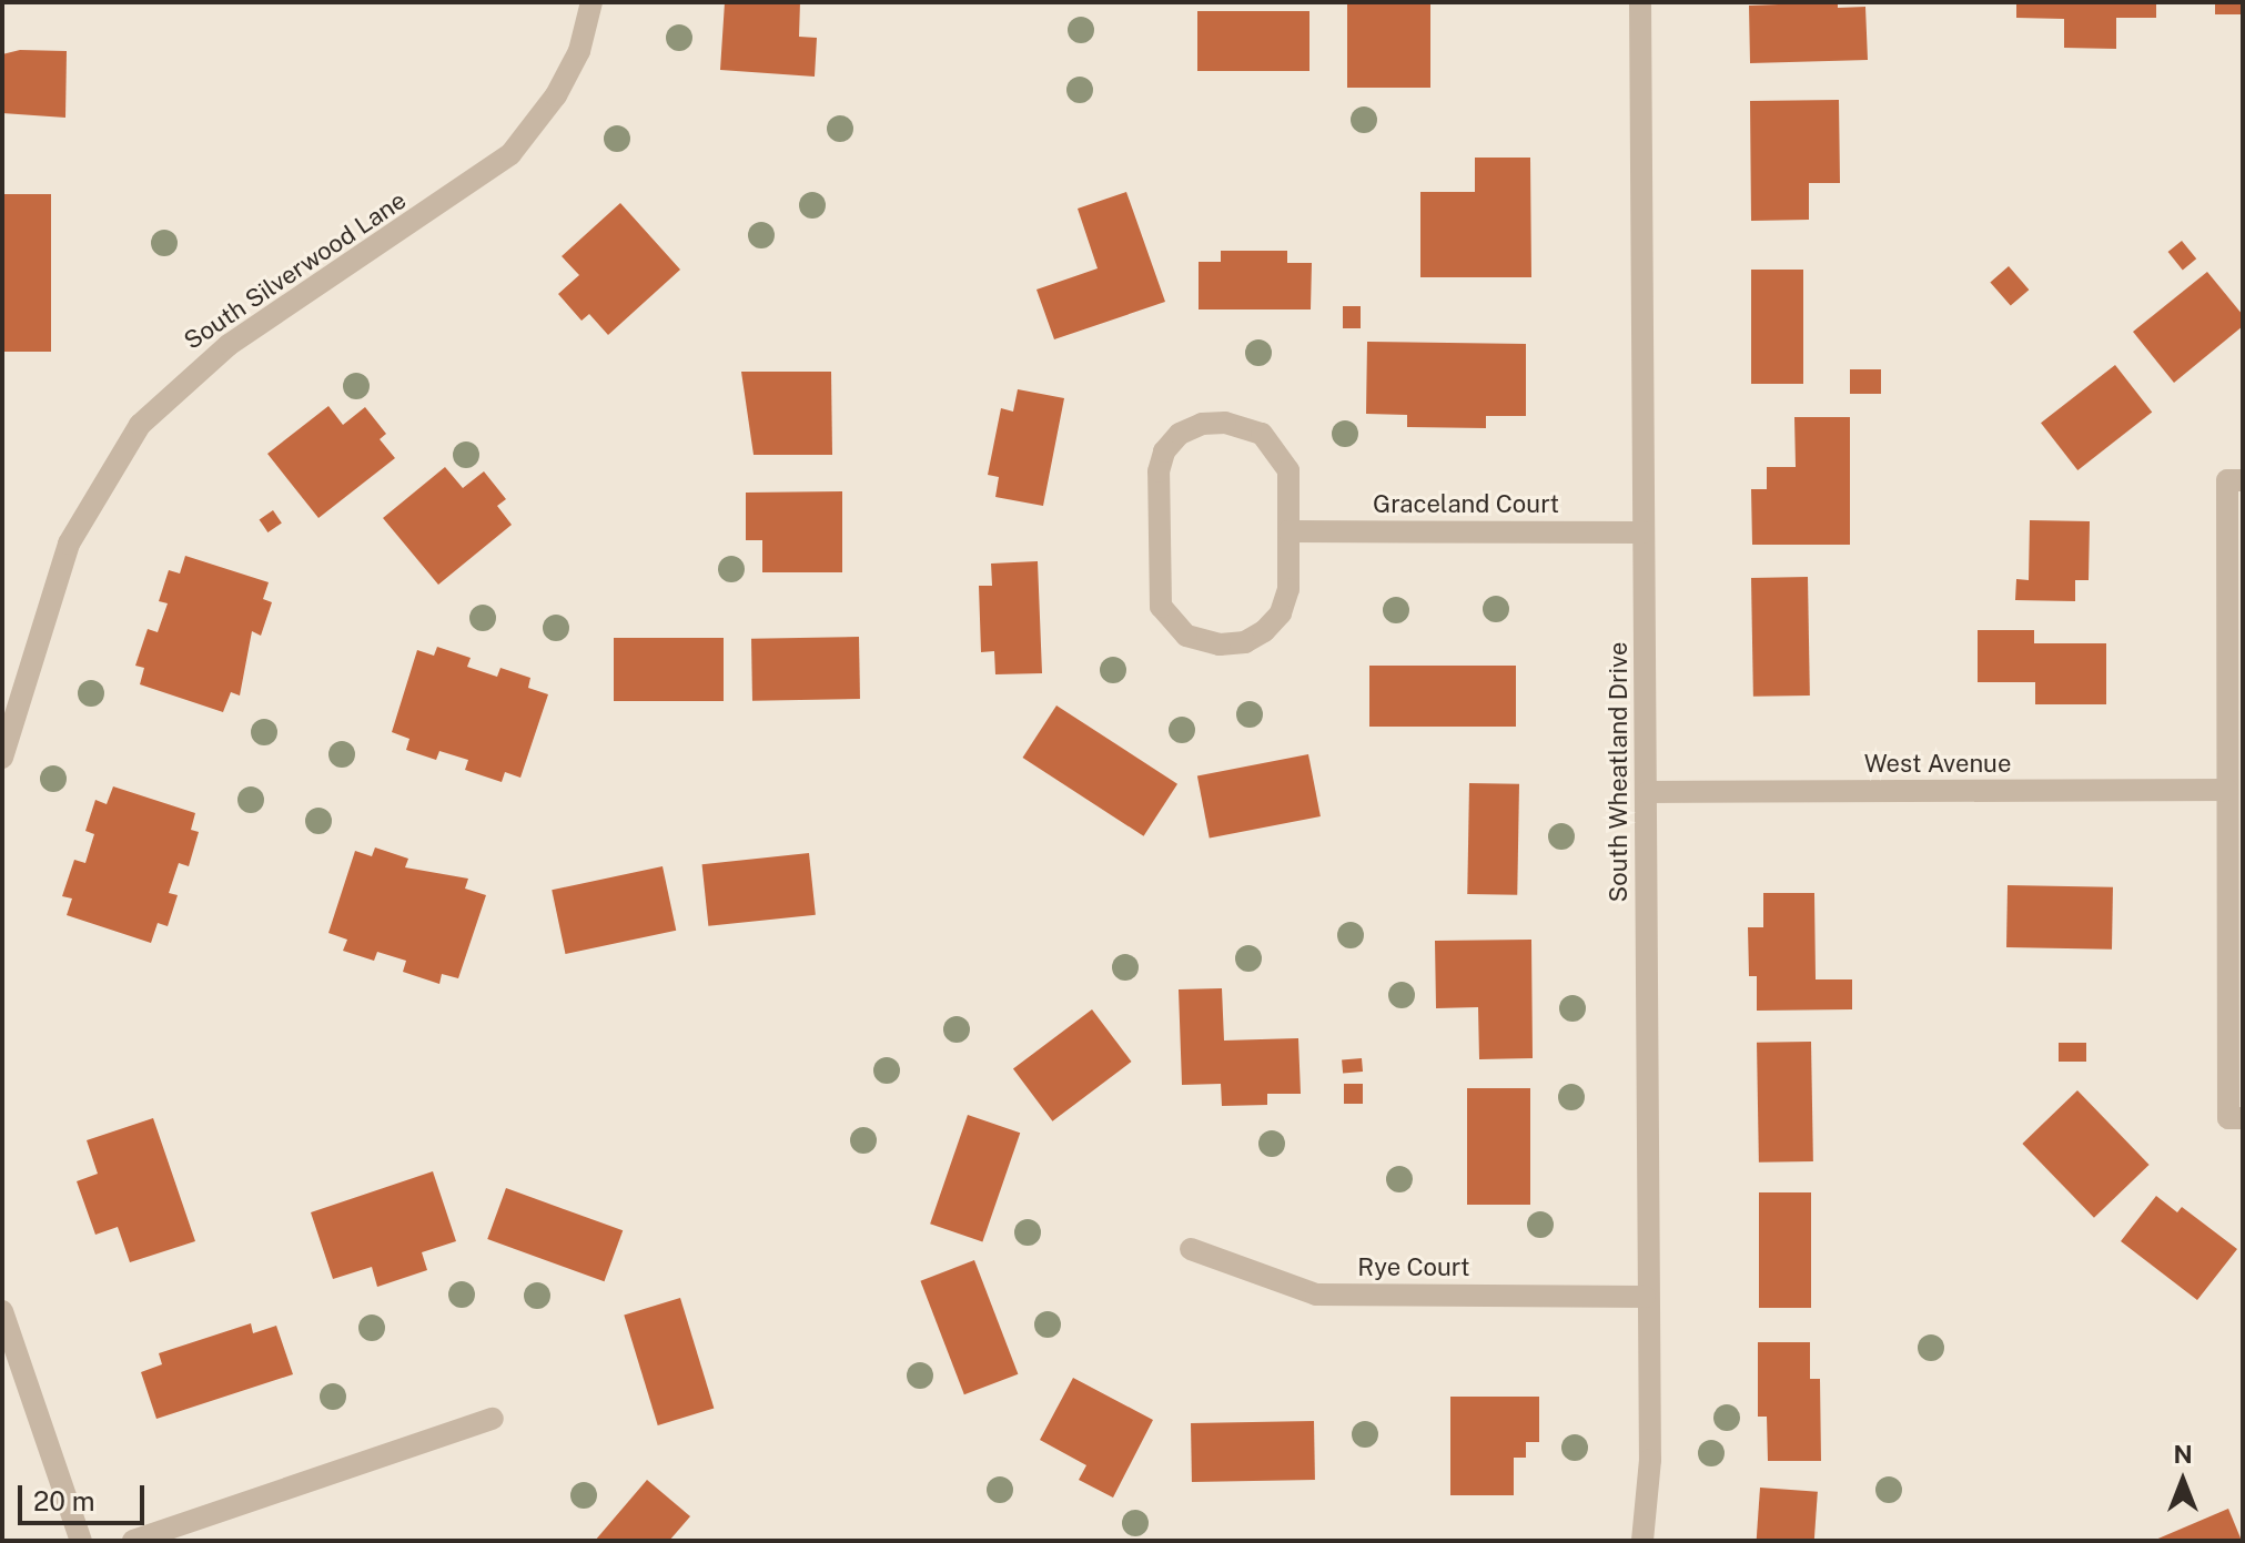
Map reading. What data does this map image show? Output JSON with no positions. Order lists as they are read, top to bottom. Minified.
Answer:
{"streets":{"street":["South Silverwood Lane","Graceland Court","West Avenue","South Wheatland Drive","Rye Court"]},"crossings":[["Graceland Court","South Wheatland Drive"],["West Avenue","South Wheatland Drive"],["South Wheatland Drive","Rye Court"]],"scale_bar":"20 m","north":"top"}
